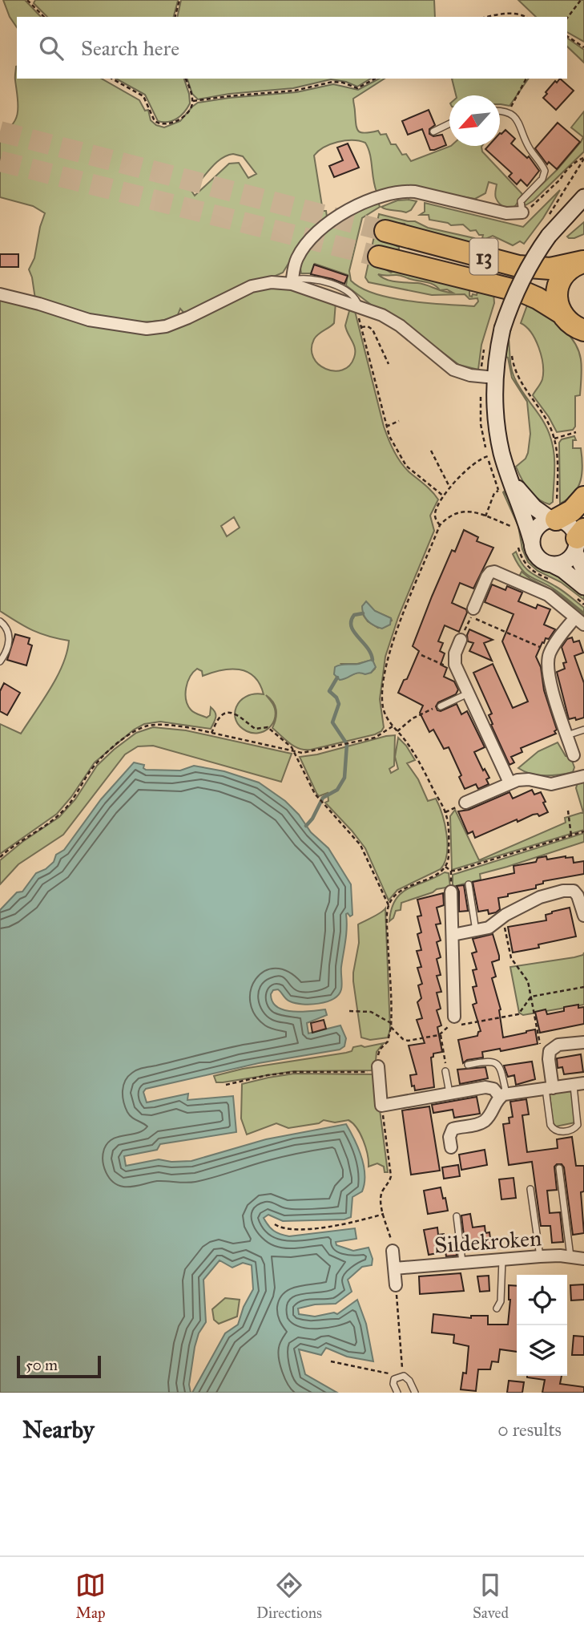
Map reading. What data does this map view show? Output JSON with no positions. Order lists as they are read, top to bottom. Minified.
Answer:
{"streets":{"highway":["13"],"street":["Sildekroken"]},"scale_bar":"50 m","north":"bottom left","page":{"search":"Search here","scale":"50 m","heading":["Nearby","0 results"],"nav":["Map","Directions","Saved"]}}
